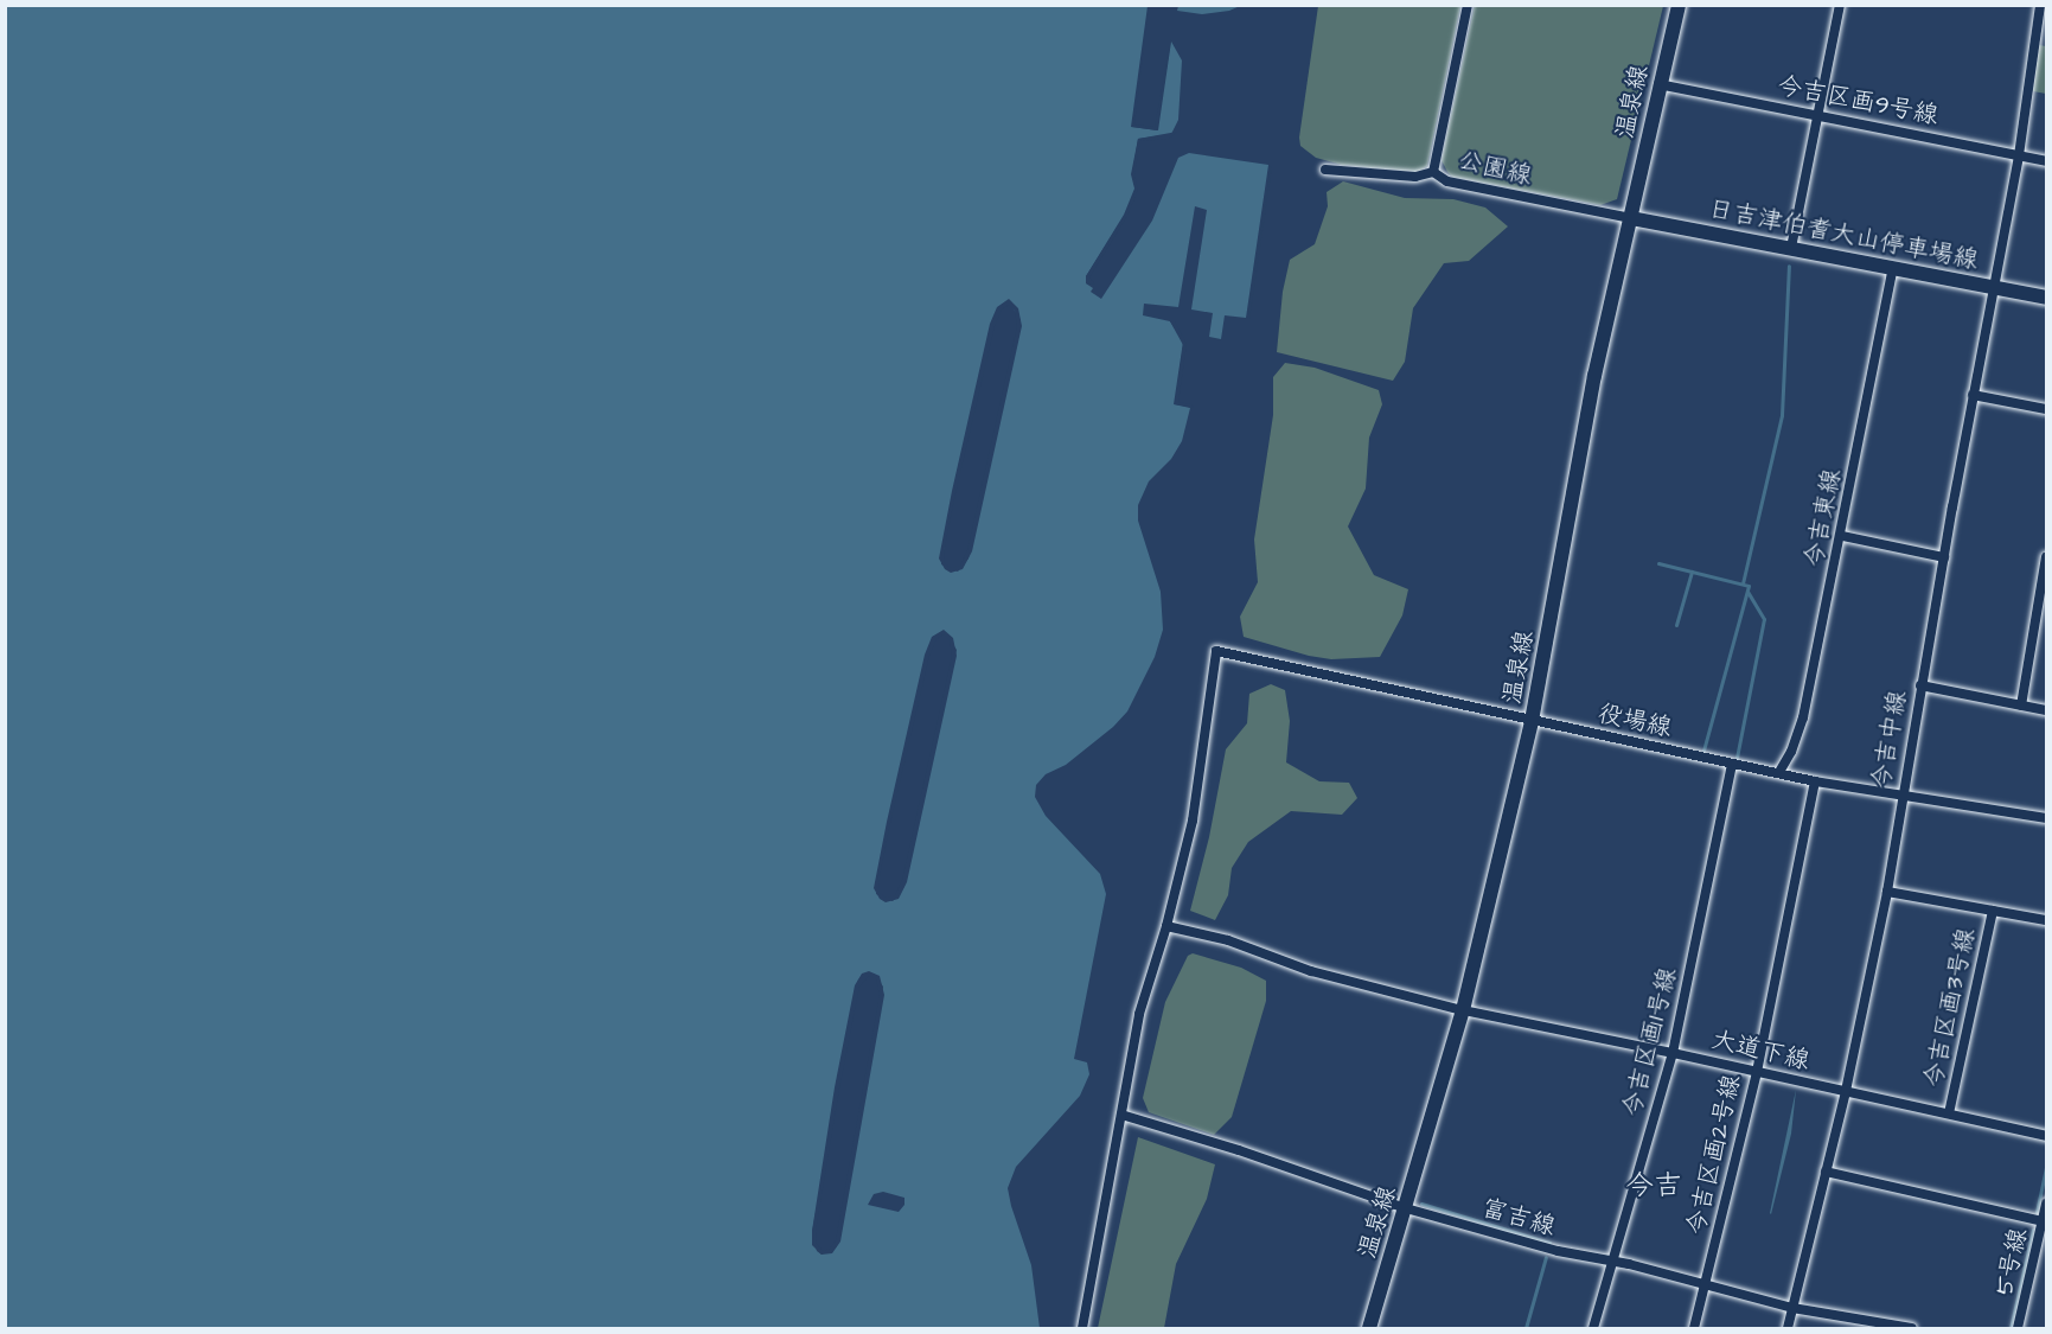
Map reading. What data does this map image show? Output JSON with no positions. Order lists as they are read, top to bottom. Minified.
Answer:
{"streets":{"street":["今吉区画9号線","温泉線","公園線","日吉津伯耆大山停車場線","今吉東線","役場線","今吉中線","今吉区画3号線","今吉区画1号線","大道下線","今吉区画2号線","富吉線","5号線"]},"crossings":[["今吉区画9号線","温泉線"],["今吉区画9号線","今吉中線"],["温泉線","公園線"],["温泉線","日吉津伯耆大山停車場線"],["温泉線","役場線"],["温泉線","大道下線"],["温泉線","富吉線"],["公園線","日吉津伯耆大山停車場線"],["日吉津伯耆大山停車場線","今吉東線"],["日吉津伯耆大山停車場線","今吉中線"],["今吉東線","役場線"],["役場線","今吉中線"],["役場線","今吉区画1号線"],["役場線","大道下線"],["役場線","今吉区画2号線"],["今吉中線","大道下線"],["今吉中線","富吉線"],["今吉区画3号線","大道下線"],["今吉区画1号線","大道下線"],["今吉区画1号線","富吉線"],["大道下線","今吉区画2号線"],["今吉区画2号線","富吉線"]],"districts":["今吉"]}
